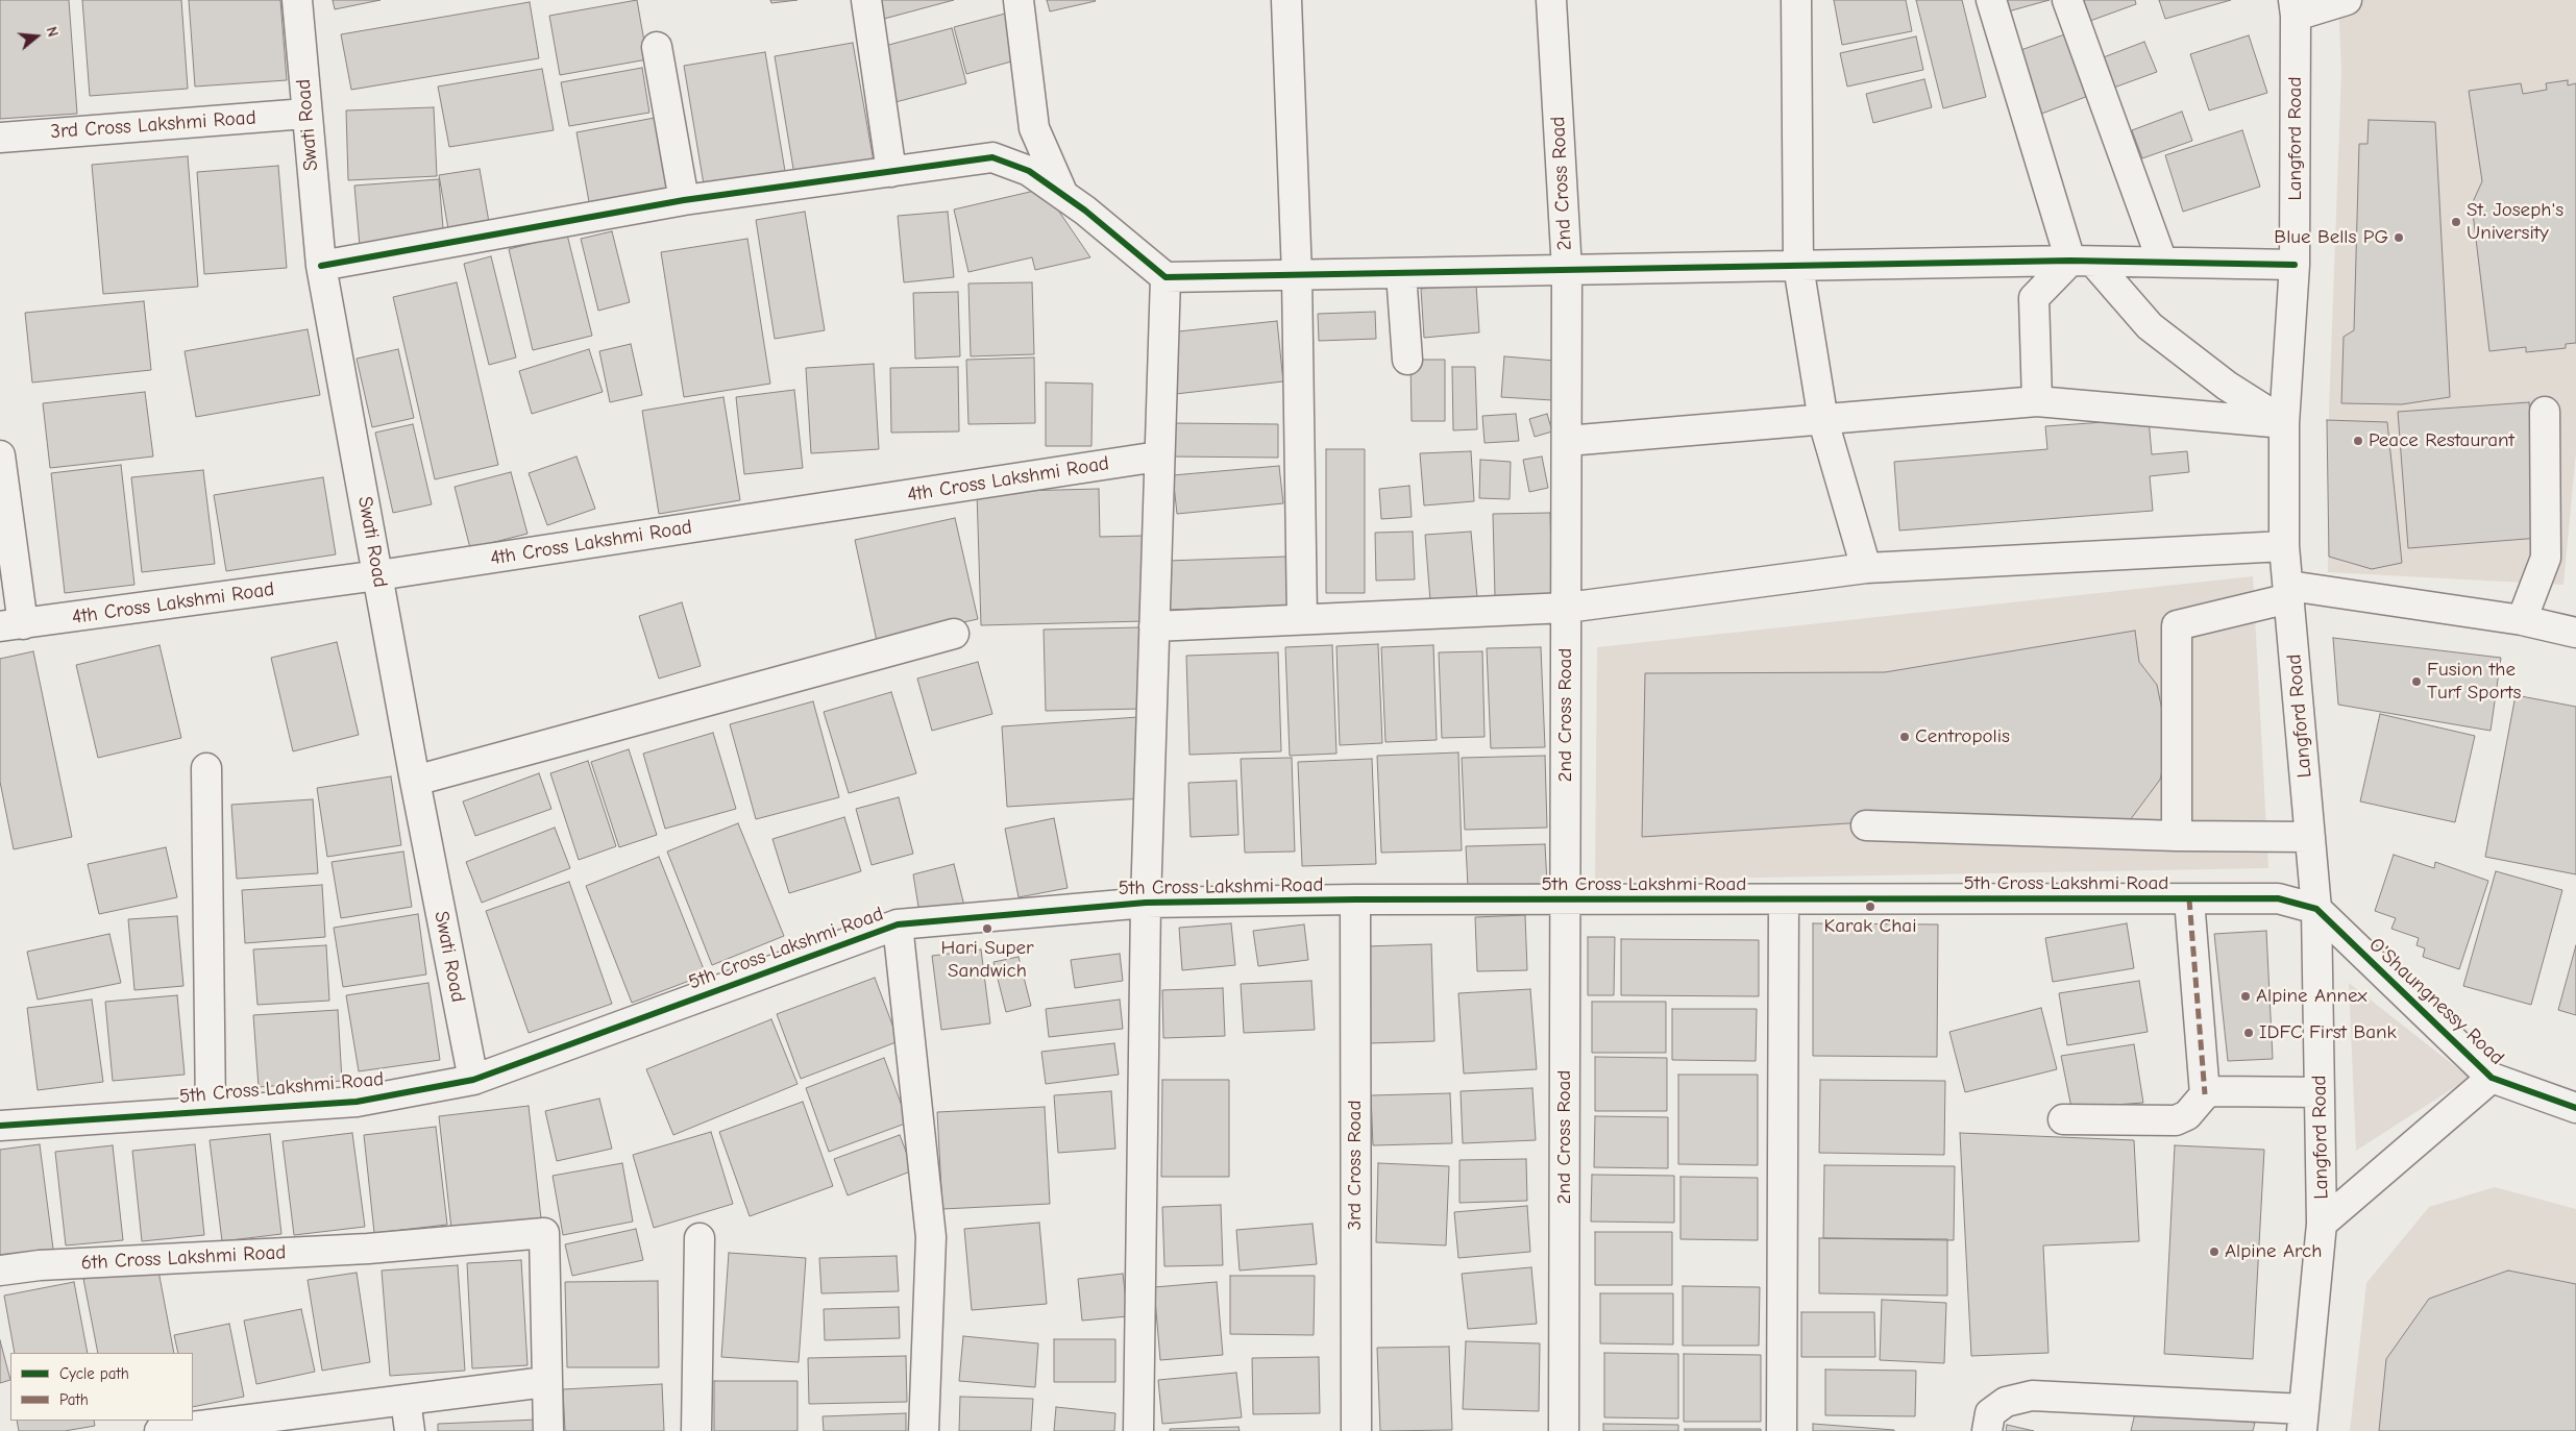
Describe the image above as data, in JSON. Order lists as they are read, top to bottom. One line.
{"streets":{"street":["3rd Cross Lakshmi Road","Swati Road","Langford Road","2nd Cross Road","4th Cross Lakshmi Road","5th Cross Lakshmi Road","O'Shaungnessy Road","3rd Cross Road","6th Cross Lakshmi Road"]},"crossings":[["3rd Cross Lakshmi Road","Swati Road"],["Swati Road","4th Cross Lakshmi Road"],["Swati Road","5th Cross Lakshmi Road"],["Langford Road","5th Cross Lakshmi Road"],["Langford Road","O'Shaungnessy Road"],["2nd Cross Road","5th Cross Lakshmi Road"],["5th Cross Lakshmi Road","O'Shaungnessy Road"],["5th Cross Lakshmi Road","3rd Cross Road"]],"places":["St. Joseph's University","Blue Bells PG","Peace Restaurant","Fusion the Turf Sports","Centropolis","Karak Chai","Hari Super Sandwich","Alpine Annex","IDFC First Bank","Alpine Arch"],"legend":["Cycle path","Path"],"north":"right"}
